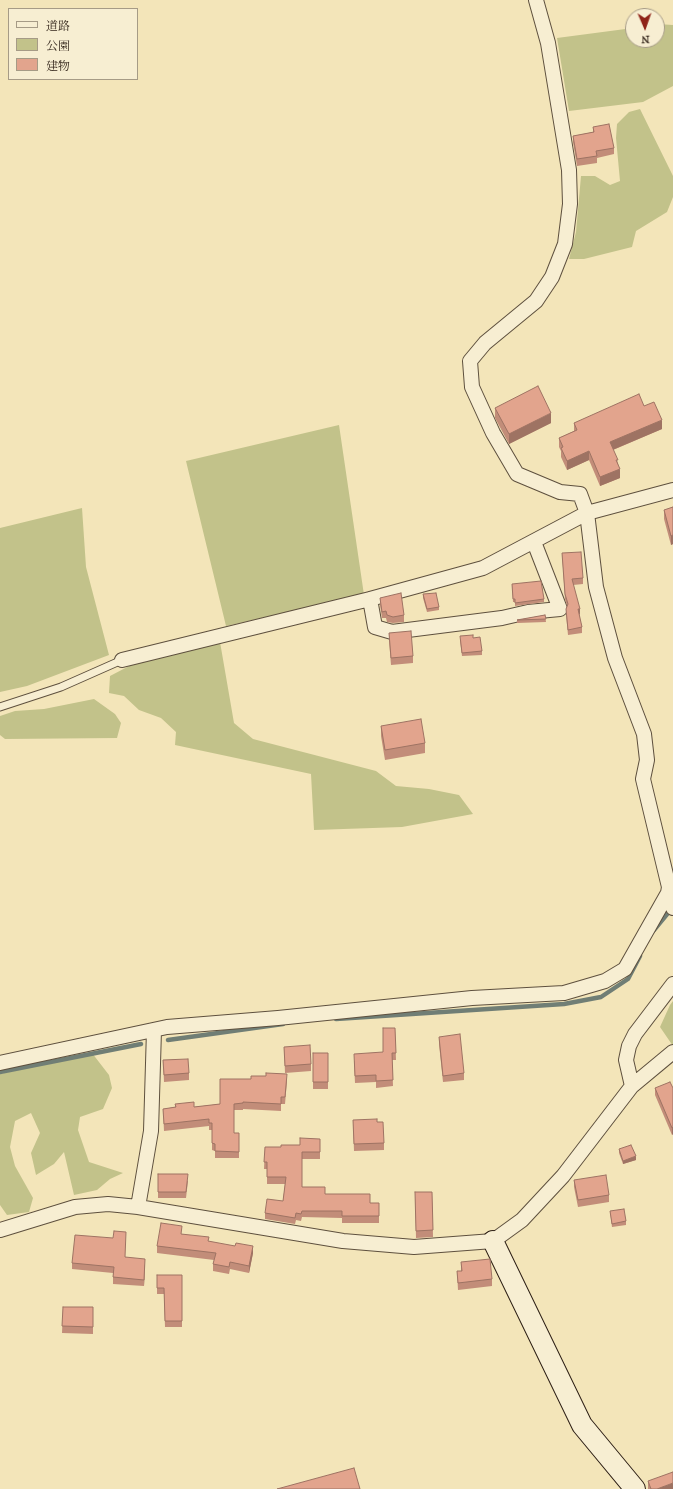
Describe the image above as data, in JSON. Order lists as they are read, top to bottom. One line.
{"legend":["道路","公園","建物"],"north":"bottom"}
